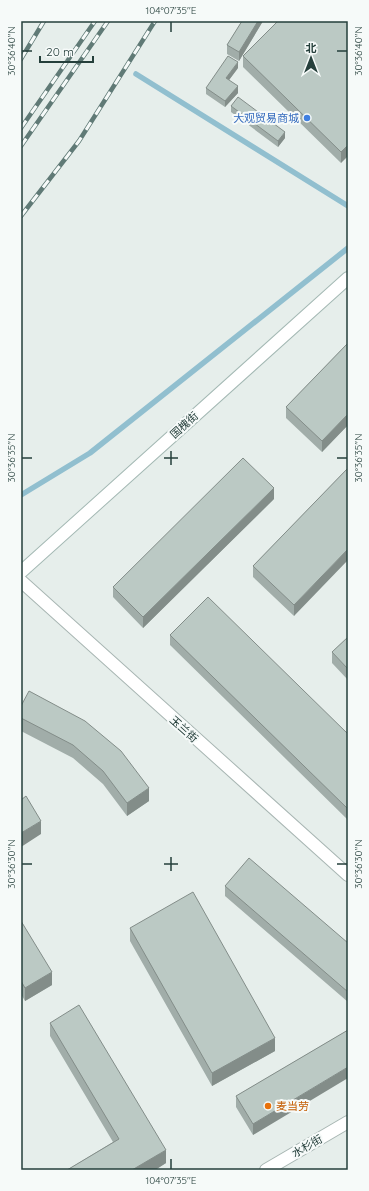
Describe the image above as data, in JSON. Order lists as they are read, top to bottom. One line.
{"streets":{"street":["国槐街","玉兰街","水杉街"]},"places":["大观贸易商城","麦当劳"],"scale_bar":"20 m","north":"top","coordinates":["104°07'35\"E","30°36'40\"N","30°36'35\"N","30°36'30\"N"]}
